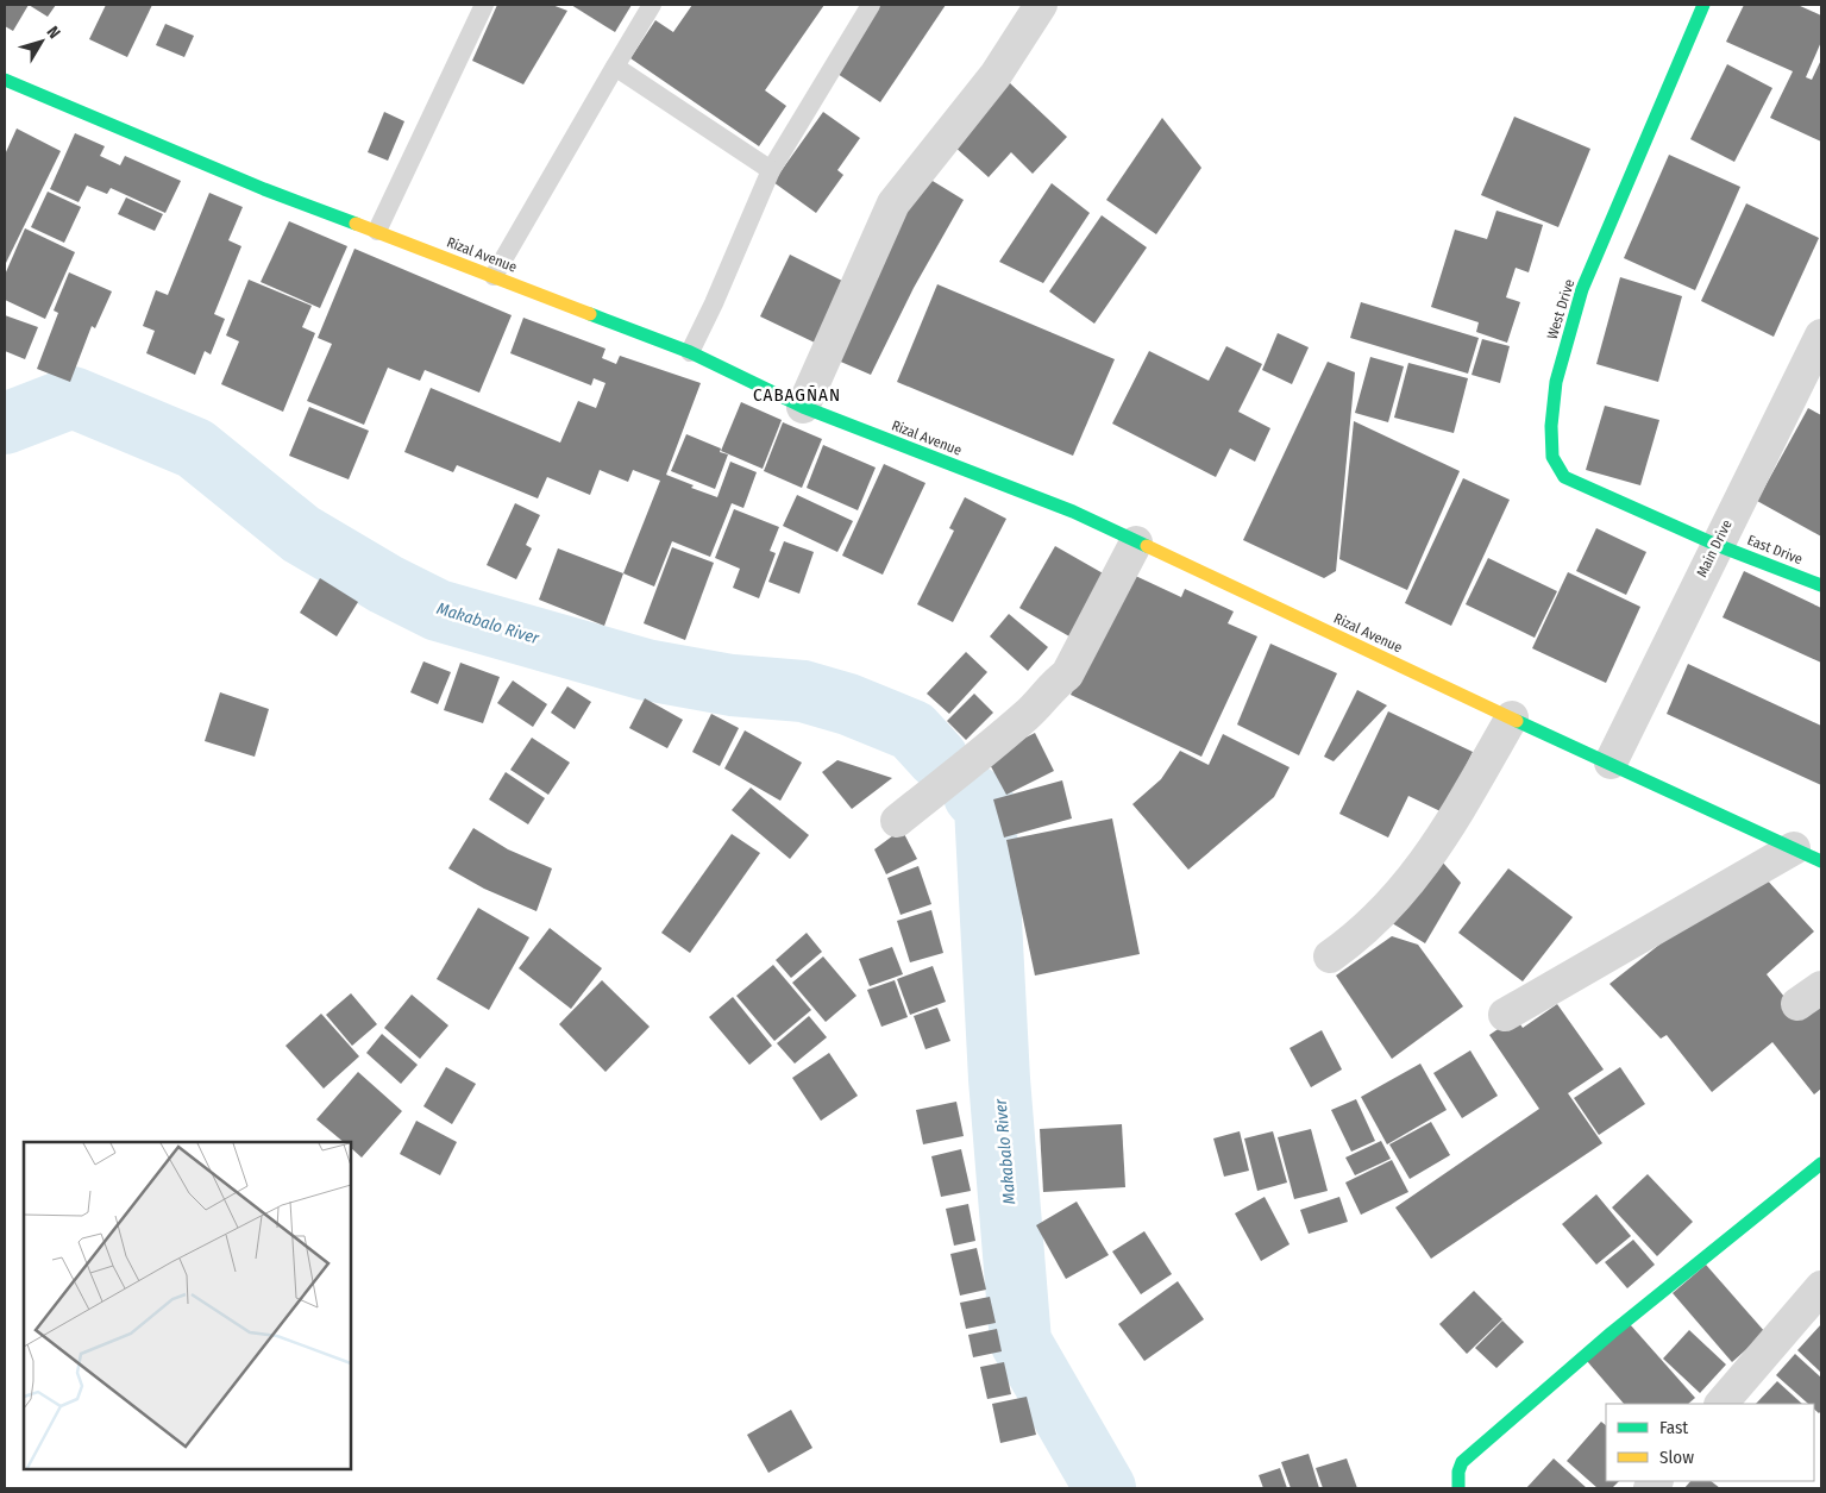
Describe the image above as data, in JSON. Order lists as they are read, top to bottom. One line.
{"streets":{"main road":["Rizal Avenue","West Drive","East Drive"],"street":["Main Drive"]},"crossings":[["Rizal Avenue","Main Drive"],["West Drive","Main Drive"],["West Drive","East Drive"],["Main Drive","East Drive"]],"districts":["CABAGÑAN"],"water":["Makabalo River"],"legend":["Fast","Slow"],"north":"top right"}
